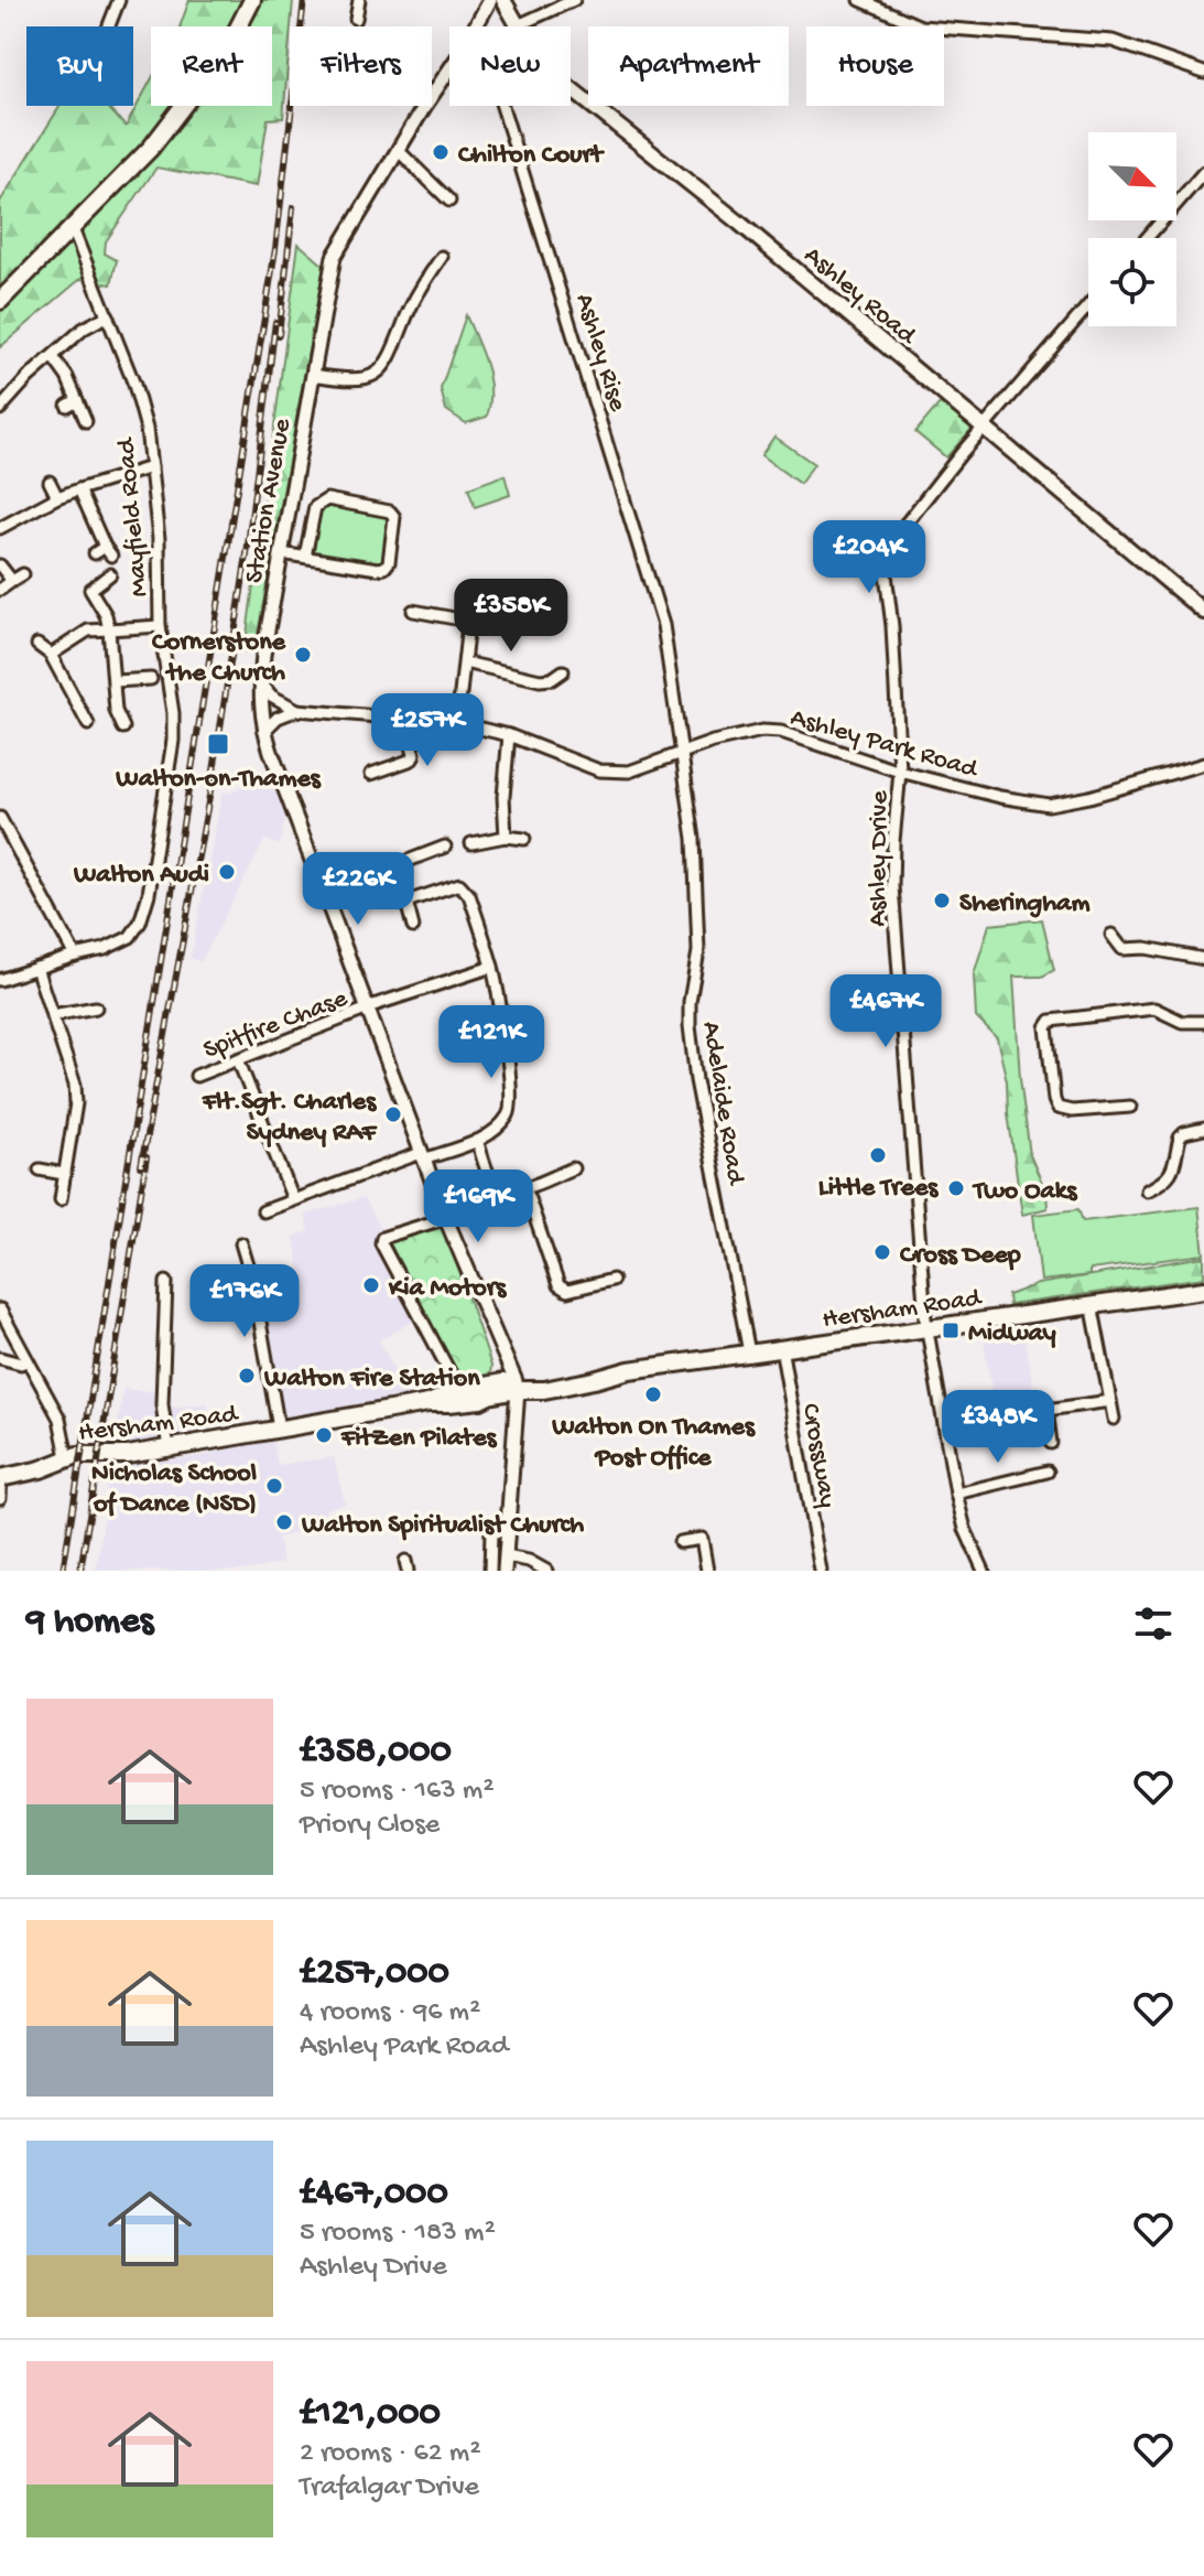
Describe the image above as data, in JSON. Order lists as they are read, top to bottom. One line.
{"streets":{"main road":["Ashley Road","Hersham Road"],"street":["Ashley Rise","Station Avenue","Mayfield Road","Ashley Park Road","Ashley Drive","Spitfire Chase","Adelaide Road","Crossway"]},"crossings":[["Ashley Road","Ashley Drive"],["Ashley Rise","Ashley Park Road"],["Ashley Rise","Adelaide Road"],["Station Avenue","Spitfire Chase"],["Station Avenue","Hersham Road"],["Ashley Park Road","Ashley Drive"],["Ashley Park Road","Adelaide Road"],["Ashley Drive","Hersham Road"],["Adelaide Road","Hersham Road"],["Hersham Road","Crossway"]],"places":{"other":["Chilton Court","Cornerstone the Church","Walton Audi","Sheringham","Flt.Sgt. Charles Sydney RAF","Little Trees","Two Oaks","Cross Deep","Kia Motors","Walton Fire Station","Walton On Thames Post Office","FitZen Pilates","Nicholas School of Dance (NSD)","Walton Spiritualist Church"],"transit":["Walton-on-Thames","Midway"]},"north":"bottom right","page":{"chip":["Buy","Rent","Filters","New","Apartment","House"],"price":["£204K","£358K","£257K","£226K","£467K","£121K","£169K","£176K","£348K"],"heading":"9 homes","list":[{"name":"£358,000","note":"5 rooms · 163 m² · Priory Close"},{"name":"£257,000","note":"4 rooms · 96 m² · Ashley Park Road"},{"name":"£467,000","note":"5 rooms · 183 m² · Ashley Drive"},{"name":"£121,000","note":"2 rooms · 62 m² · Trafalgar Drive"}]}}
